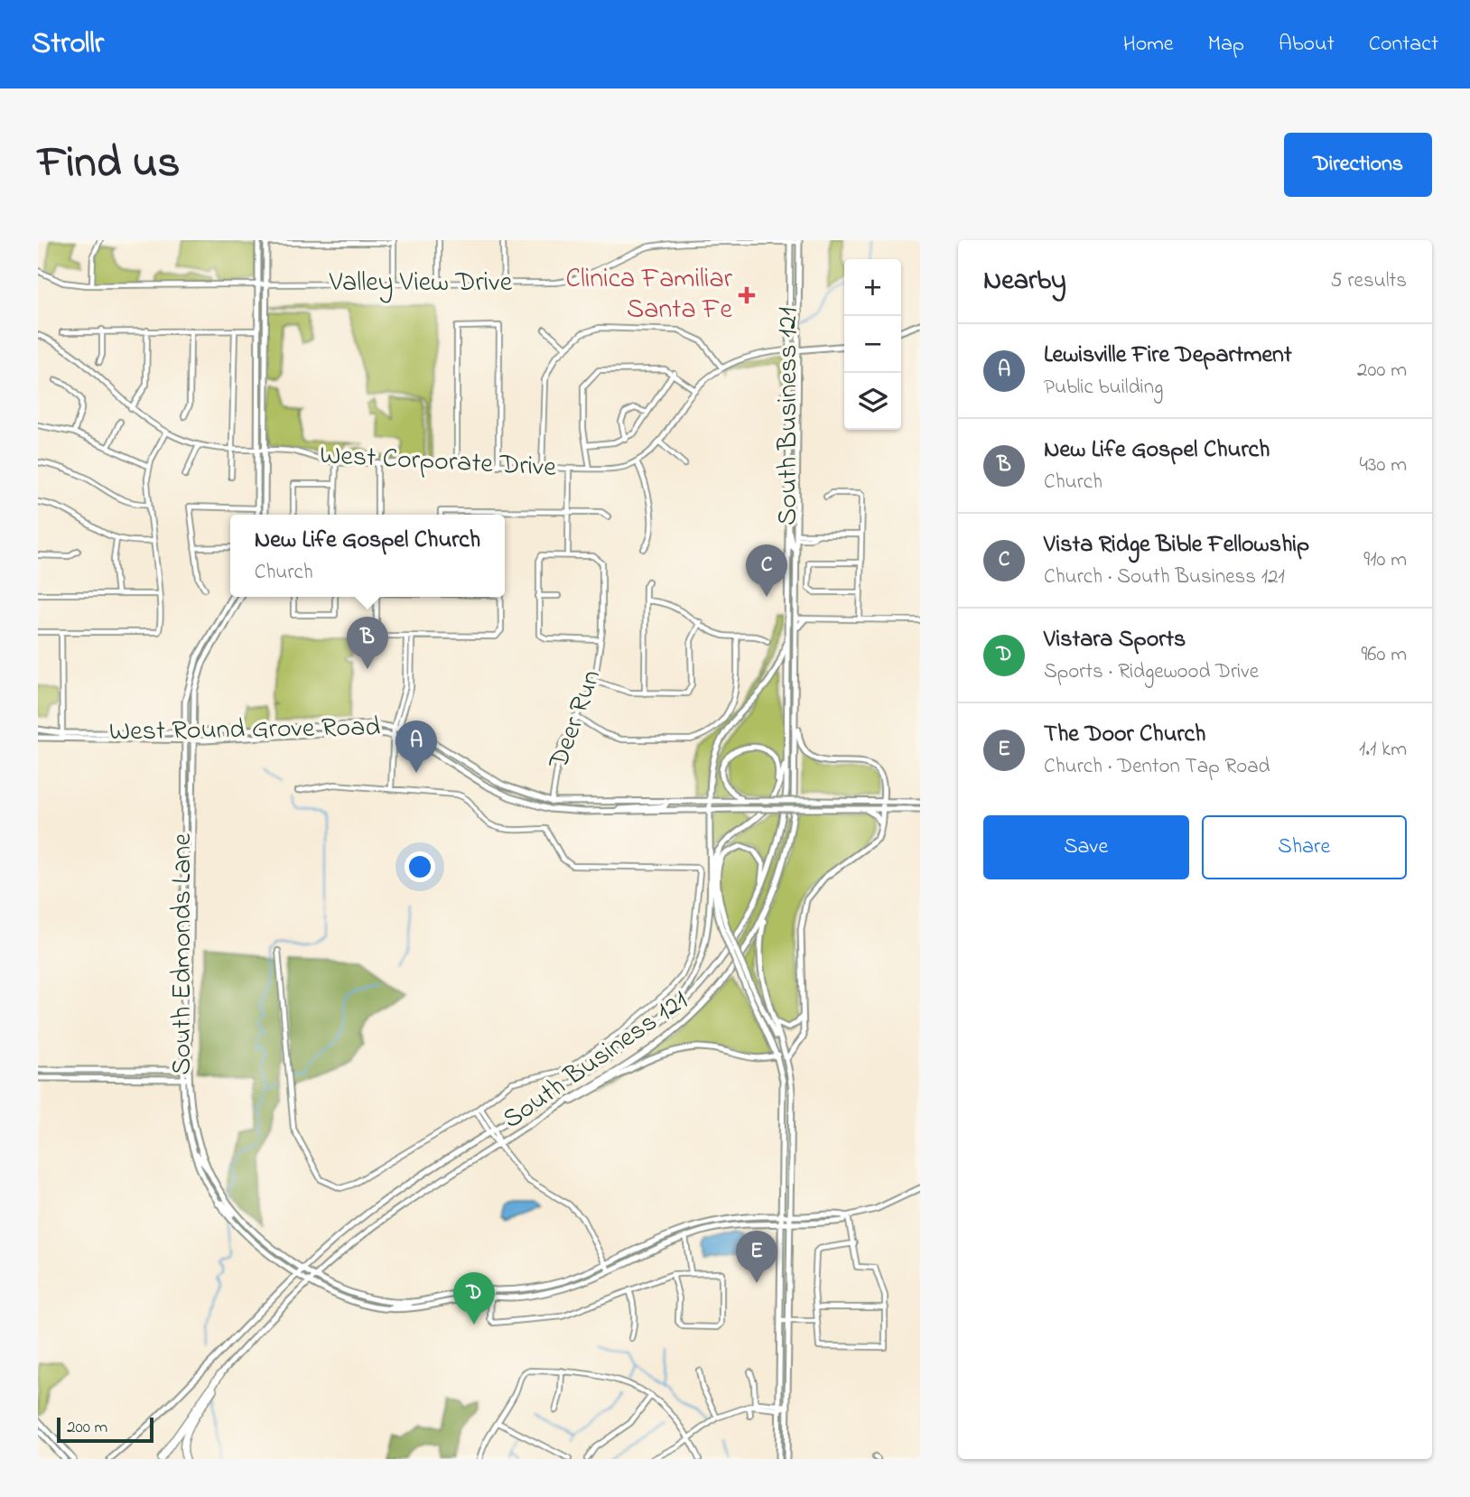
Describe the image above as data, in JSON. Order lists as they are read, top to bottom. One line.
{"streets":{"main road":["South Business 121","West Round Grove Road","South Edmonds Lane"],"street":["Valley View Drive","West Corporate Drive","Deer Run"]},"crossings":[["Valley View Drive","South Business 121"],["South Business 121","West Corporate Drive"],["South Business 121","South Edmonds Lane"],["Deer Run","West Round Grove Road"],["West Round Grove Road","South Edmonds Lane"]],"places":{"health":["Clinica Familiar Santa Fe"]},"scale_bar":"200 m","page":{"header":"Strollr","nav":["Home","Map","About","Contact"],"title":"Find us","buttons":["Directions",["Save","Share"]],"heading":["Nearby","5 results"],"map_buttons":["+","−"],"list":[{"mark":"A","name":"Lewisville Fire Department","note":"Public building","value":"200 m"},{"mark":"B","name":"New Life Gospel Church","note":"Church","value":"430 m"},{"mark":"C","name":"Vista Ridge Bible Fellowship","note":"Church · South Business 121","value":"910 m"},{"mark":"D","name":"Vistara Sports","note":"Sports · Ridgewood Drive","value":"960 m"},{"mark":"E","name":"The Door Church","note":"Church · Denton Tap Road","value":"1.1 km"}],"popup":["New Life Gospel Church","Church"],"pins":["C","B","A","E","D"],"scale":"200 m"}}
